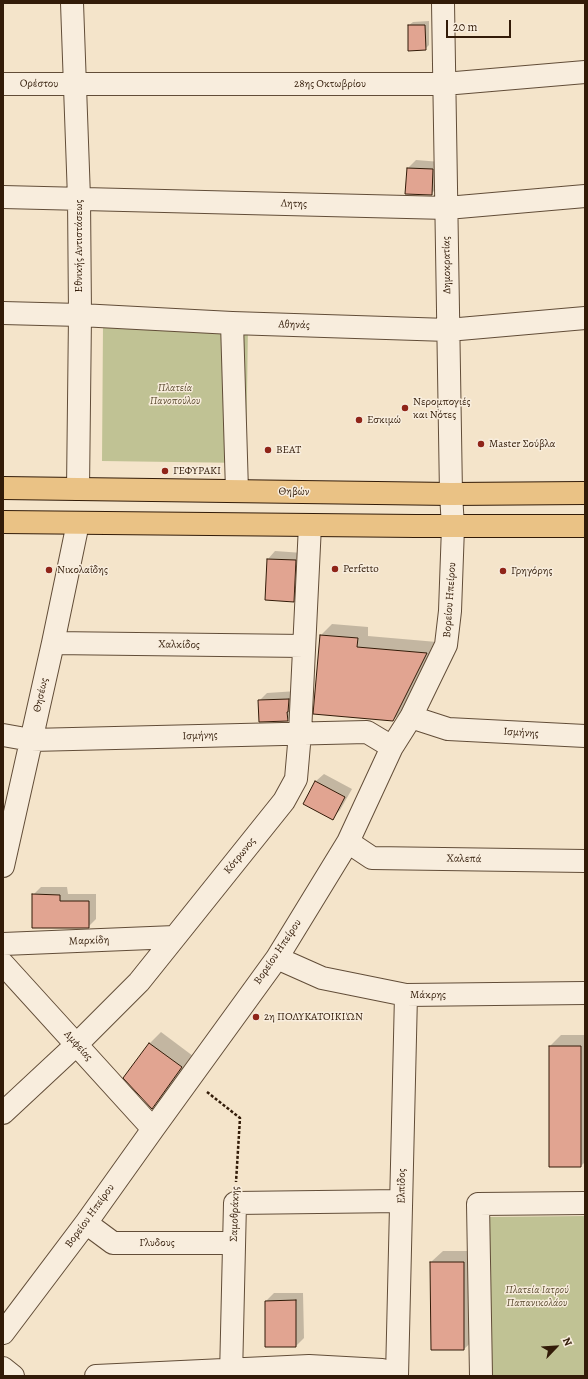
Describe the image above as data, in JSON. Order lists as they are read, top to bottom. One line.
{"streets":{"main road":["Θηβών"],"street":["Ορέστου","28ης Οκτωβρίου","Λητης","Εθνικής Αντιστάσεως","Δημοκρατίας","Αθηνάς","Βορείου Ηπείρου","Χαλκίδος","Θησέως","Ισμήνης","Κότρωνος","Χαλεπά","Μαρκίδη","Μάκρης","Αμφείας","Ελπίδος","Σαμοθράκης","Γλυδους"]},"crossings":[["Ορέστου","28ης Οκτωβρίου"],["Ορέστου","Εθνικής Αντιστάσεως"],["28ης Οκτωβρίου","Εθνικής Αντιστάσεως"],["28ης Οκτωβρίου","Δημοκρατίας"],["Λητης","Εθνικής Αντιστάσεως"],["Λητης","Δημοκρατίας"],["Εθνικής Αντιστάσεως","Αθηνάς"],["Εθνικής Αντιστάσεως","Θηβών"],["Δημοκρατίας","Αθηνάς"],["Δημοκρατίας","Θηβών"],["Δημοκρατίας","Βορείου Ηπείρου"],["Βορείου Ηπείρου","Ισμήνης"],["Βορείου Ηπείρου","Χαλεπά"],["Βορείου Ηπείρου","Μάκρης"],["Βορείου Ηπείρου","Αμφείας"],["Βορείου Ηπείρου","Σαμοθράκης"],["Βορείου Ηπείρου","Γλυδους"],["Χαλκίδος","Θησέως"],["Χαλκίδος","Κότρωνος"],["Θησέως","Ισμήνης"],["Ισμήνης","Κότρωνος"],["Κότρωνος","Μαρκίδη"],["Κότρωνος","Αμφείας"],["Μάκρης","Ελπίδος"],["Σαμοθράκης","Γλυδους"]],"parks":["Πλατεία Πανοπούλου","Πλατεία Ιατρού Παπανικολάου"],"places":["Νερομπογιές και Νότες","Εσκιμώ","Master Σούβλα","ΒΕΑΤ","ΓΕΦΥΡΑΚΙ","Perfetto","Νικολαΐδης","Γρηγόρης","2η ΠΟΛΥΚΑΤΟΙΚΙΏΝ"],"scale_bar":"20 m","north":"top right"}
